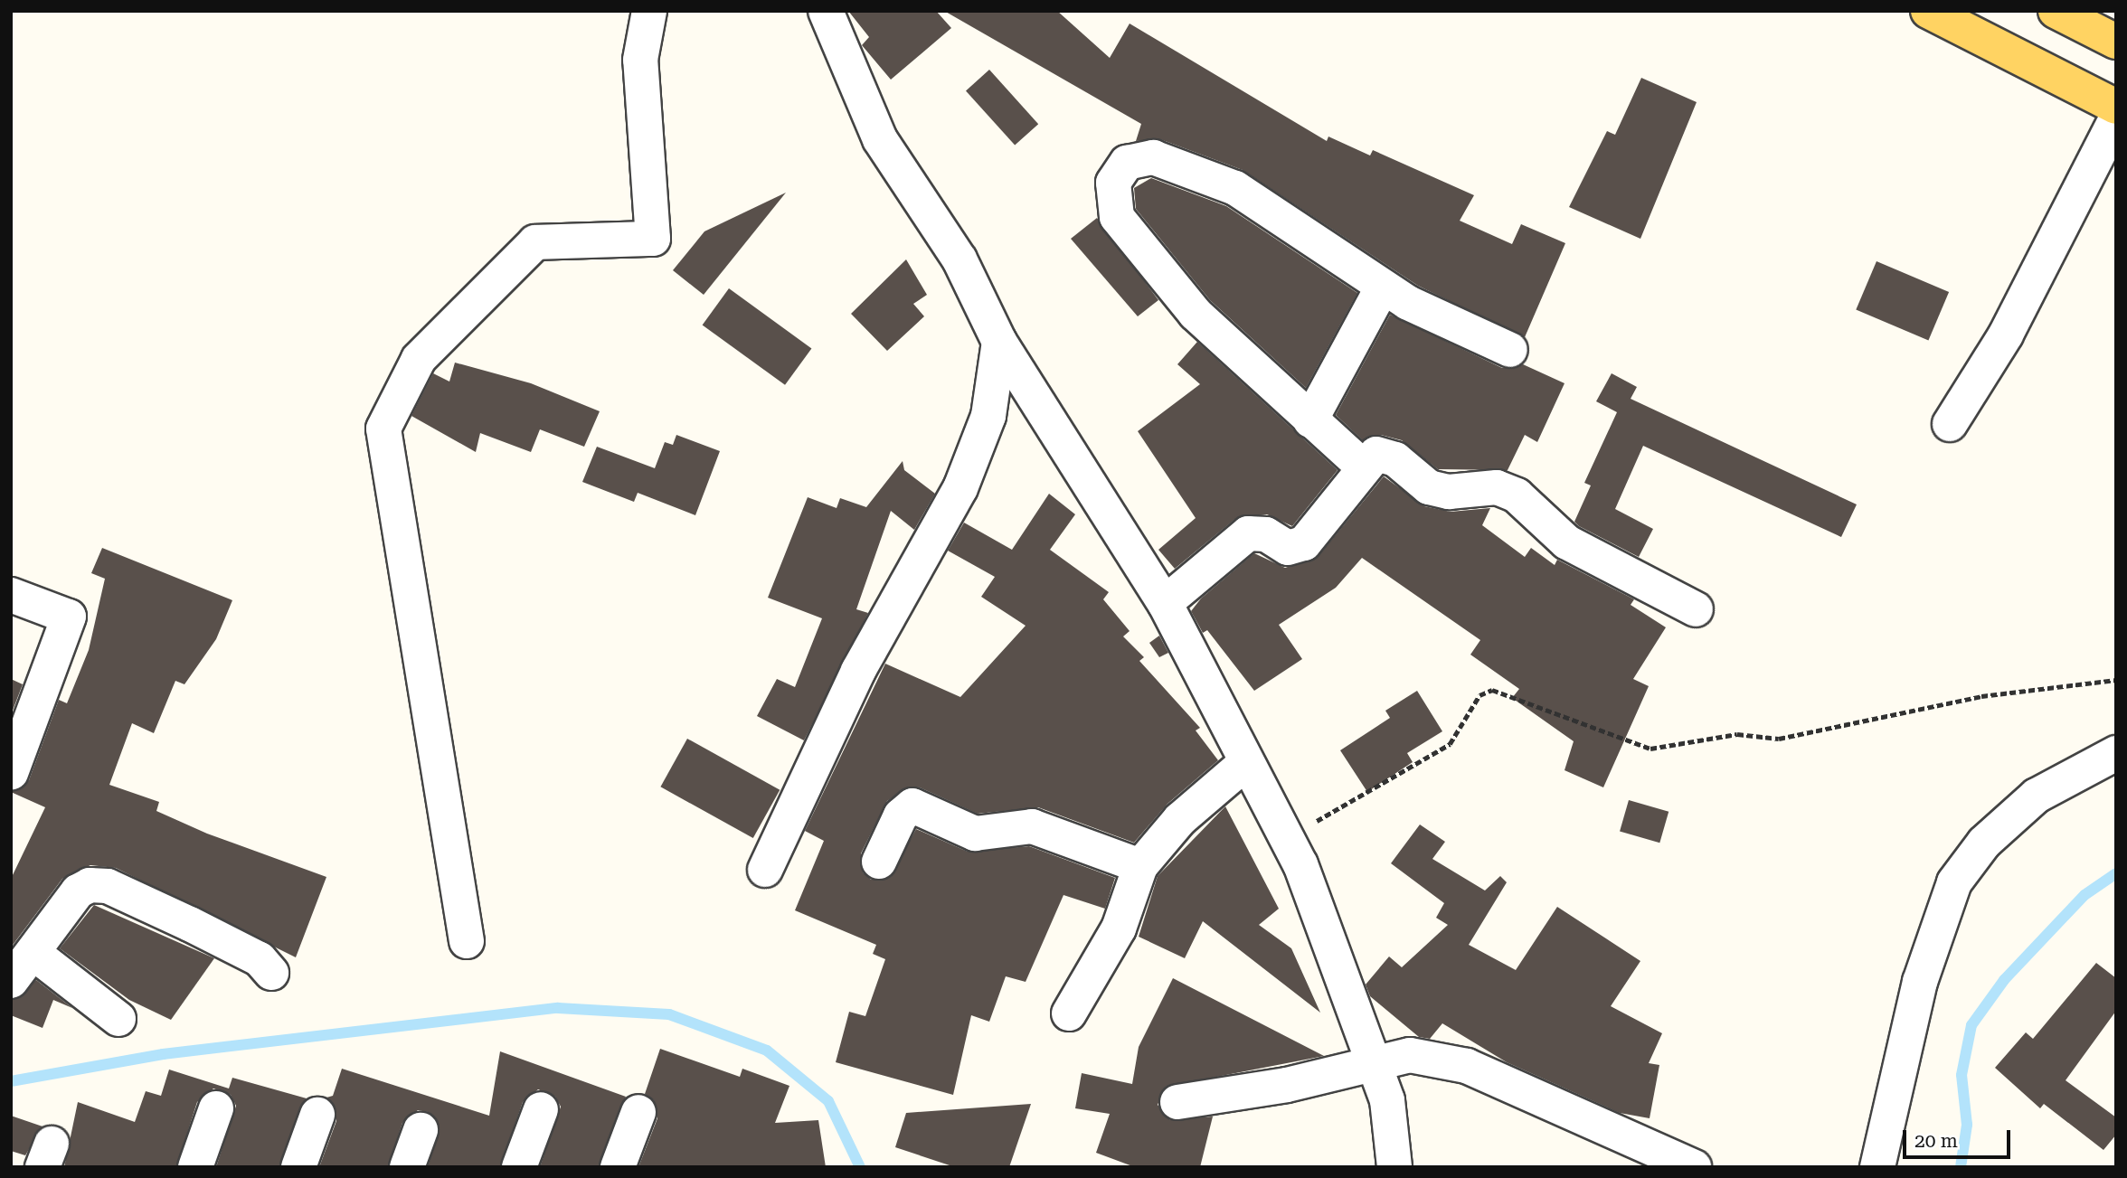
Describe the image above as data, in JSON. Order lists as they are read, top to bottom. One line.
{"scale_bar":"20 m"}
